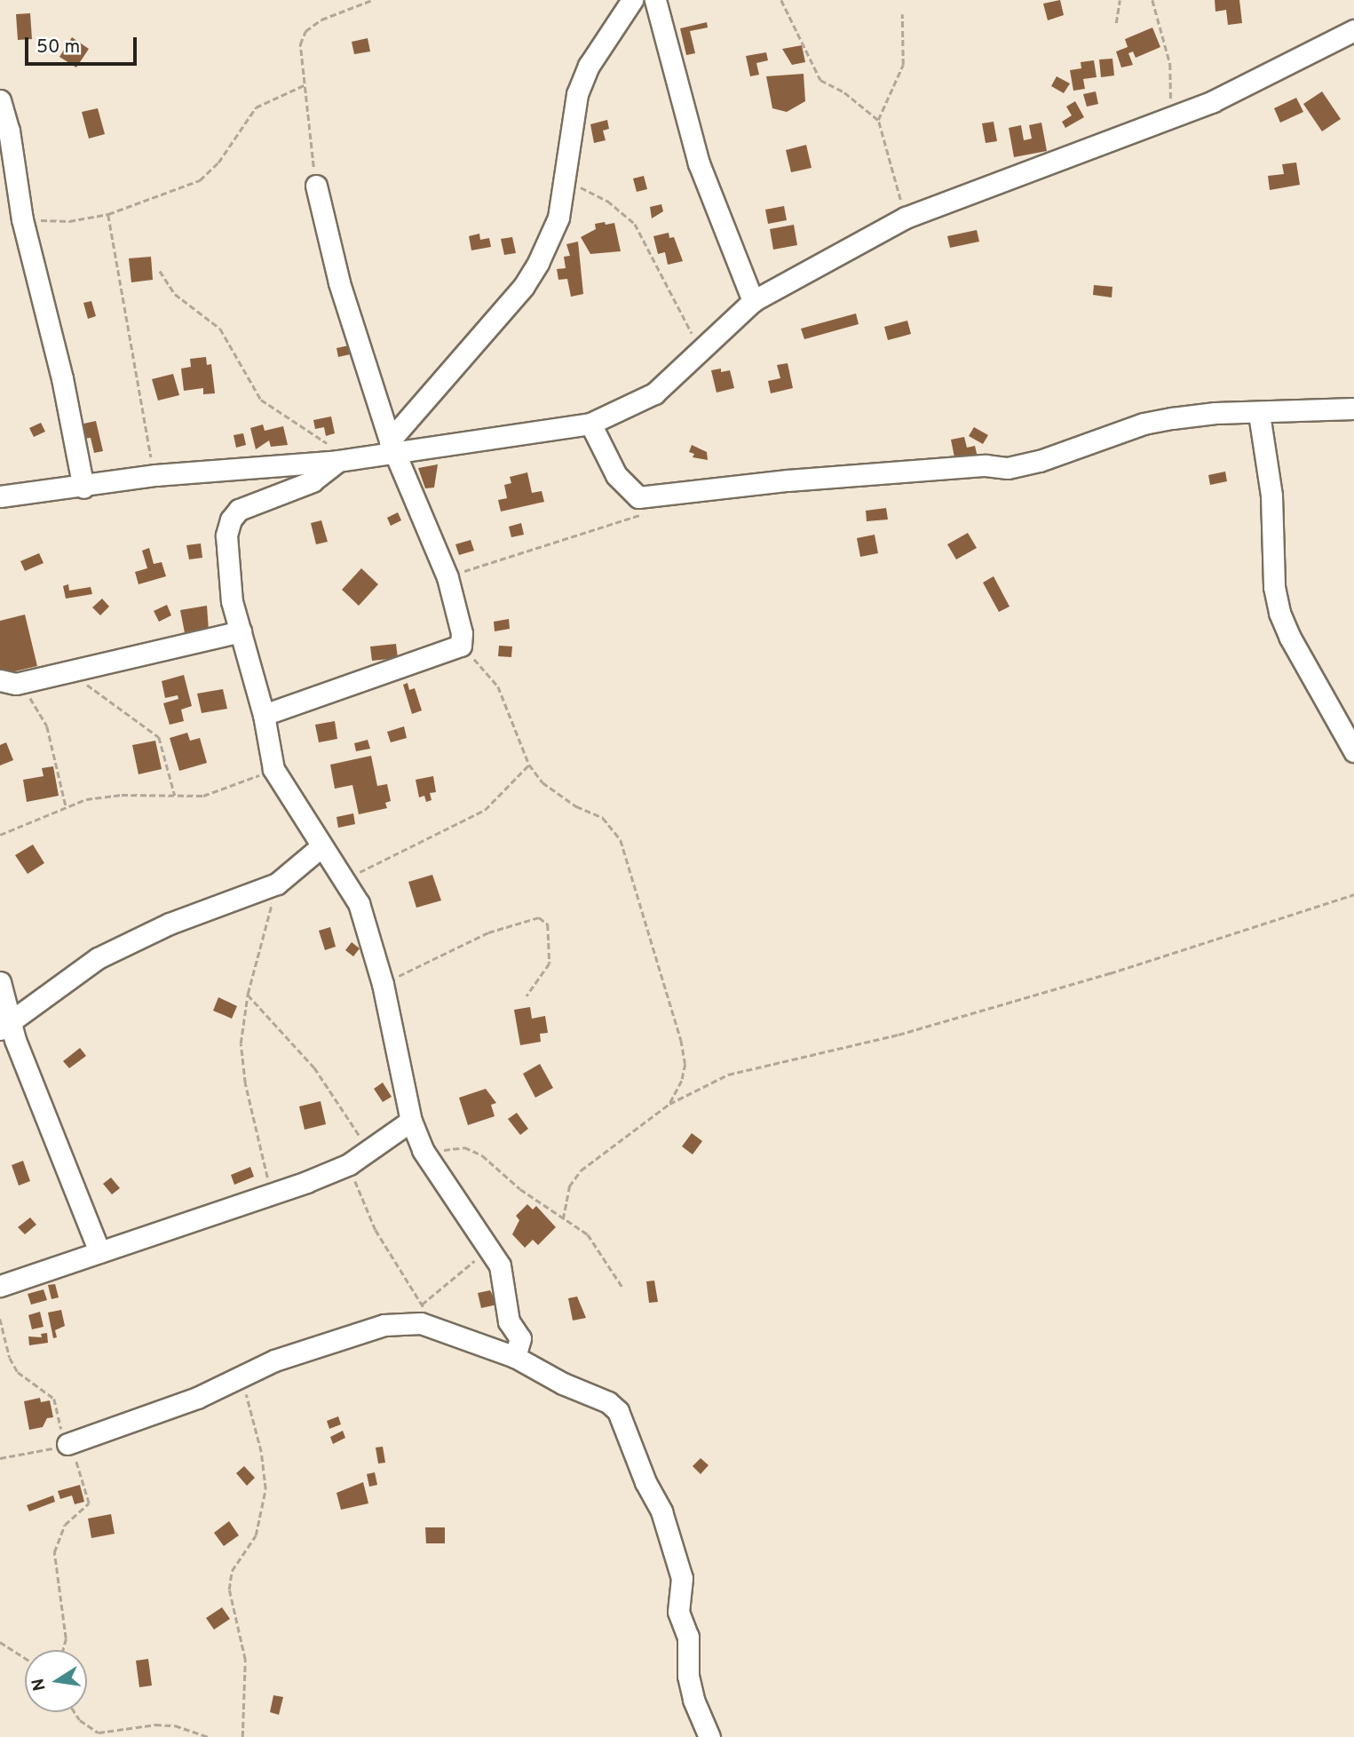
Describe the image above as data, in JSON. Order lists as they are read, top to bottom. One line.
{"scale_bar":"50 m","north":"left"}
